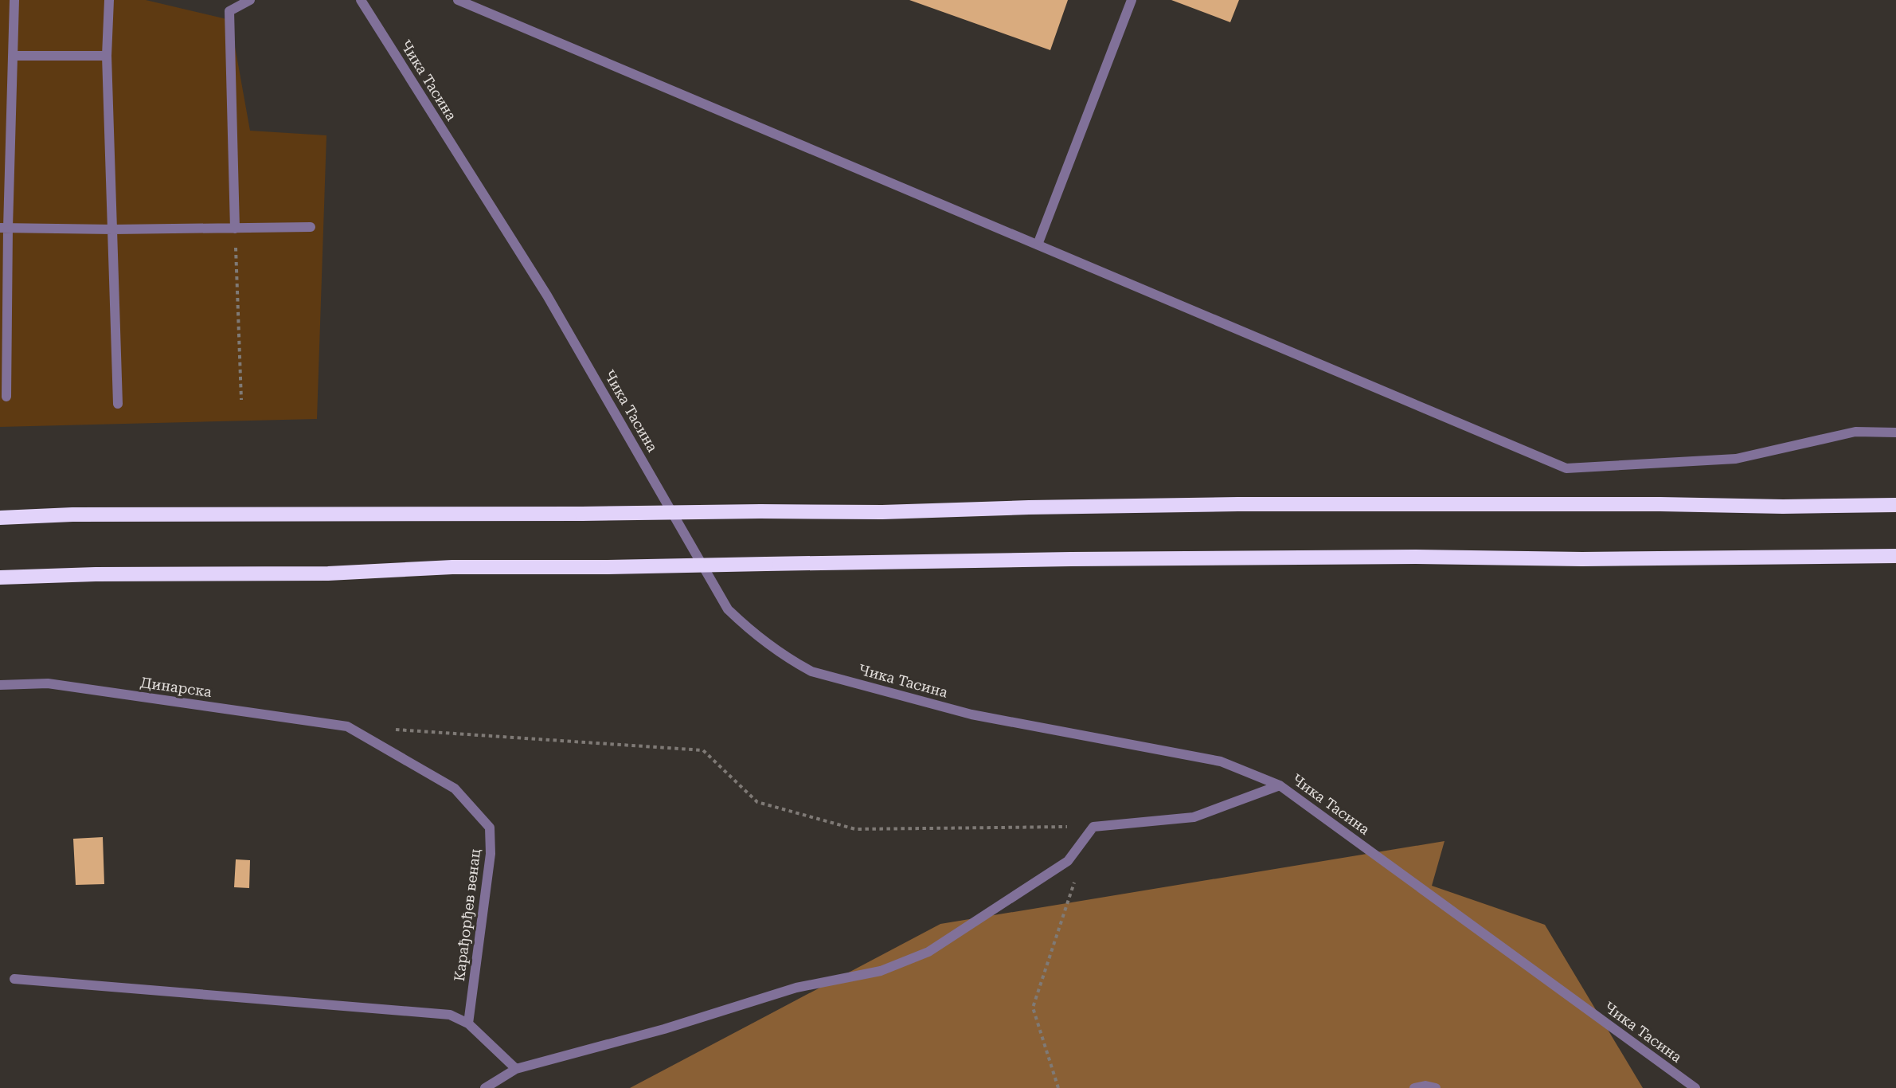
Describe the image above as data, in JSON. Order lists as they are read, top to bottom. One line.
{"streets":{"street":["Чика Тасина","Динарска","Карађорђев венац"]},"crossings":[["Динарска","Карађорђев венац"]]}
